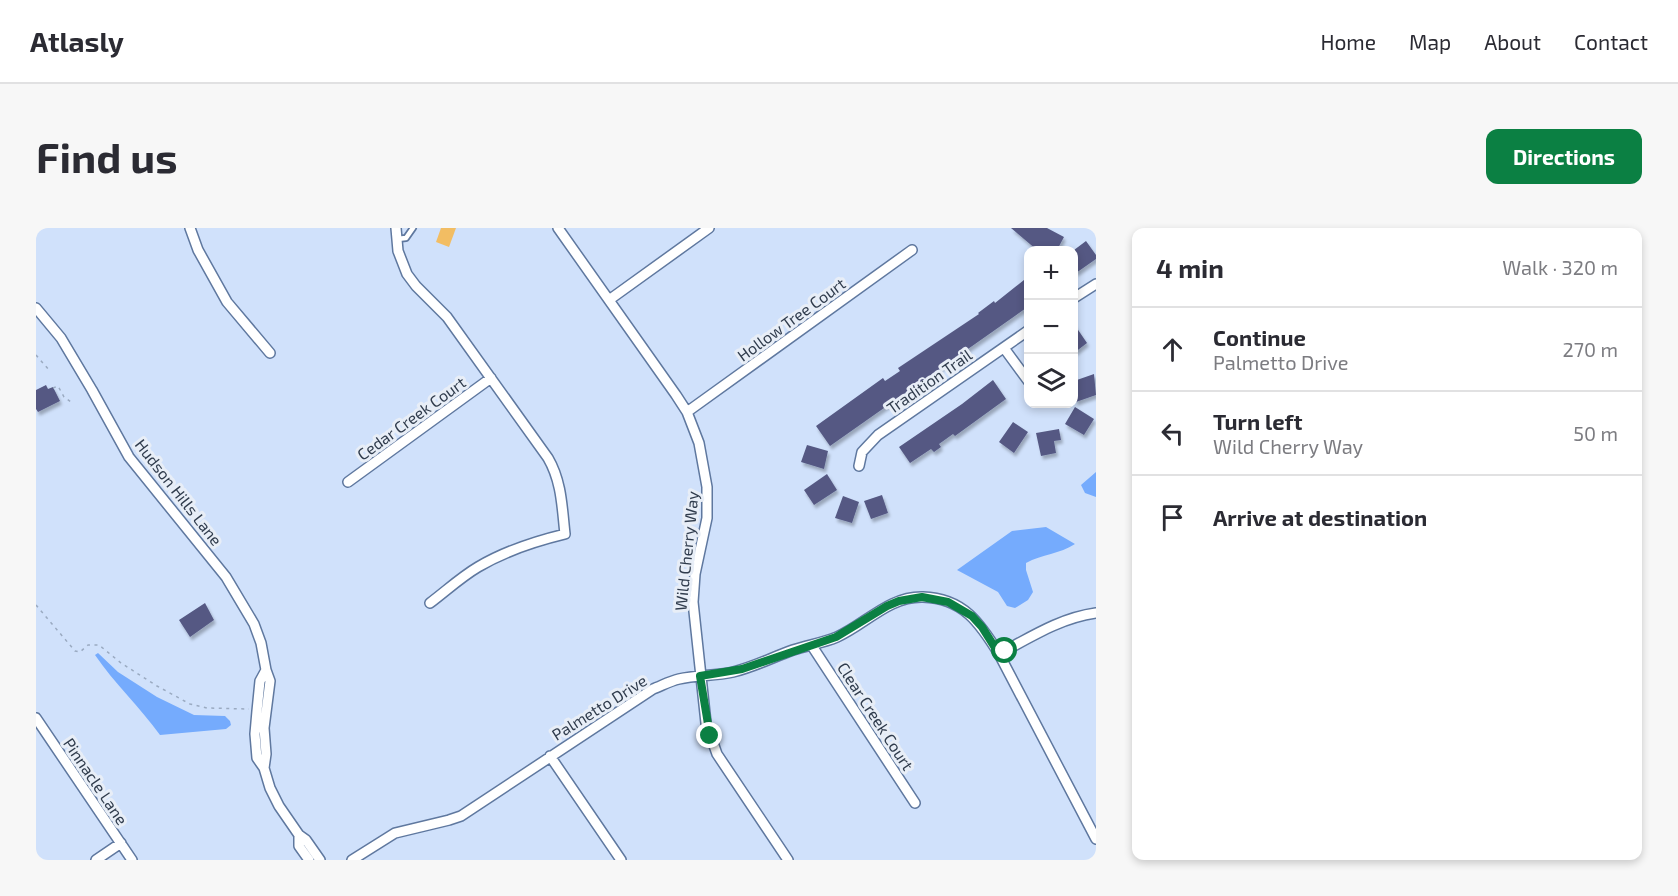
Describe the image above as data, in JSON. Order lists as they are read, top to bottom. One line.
{"streets":{"street":["Hollow Tree Court","Tradition Trail","Cedar Creek Court","Hudson Hills Lane","Wild Cherry Way","Palmetto Drive","Clear Creek Court","Pinnacle Lane"]},"crossings":[["Hollow Tree Court","Wild Cherry Way"],["Wild Cherry Way","Palmetto Drive"],["Palmetto Drive","Clear Creek Court"]],"page":{"header":"Atlasly","nav":["Home","Map","About","Contact"],"buttons":"Directions","title":"Find us","heading":["4 min","Walk · 320 m"],"map_buttons":["+","−"],"list":[["Continue","Palmetto Drive","270 m"],["Turn left","Wild Cherry Way","50 m"],"Arrive at destination"]}}
